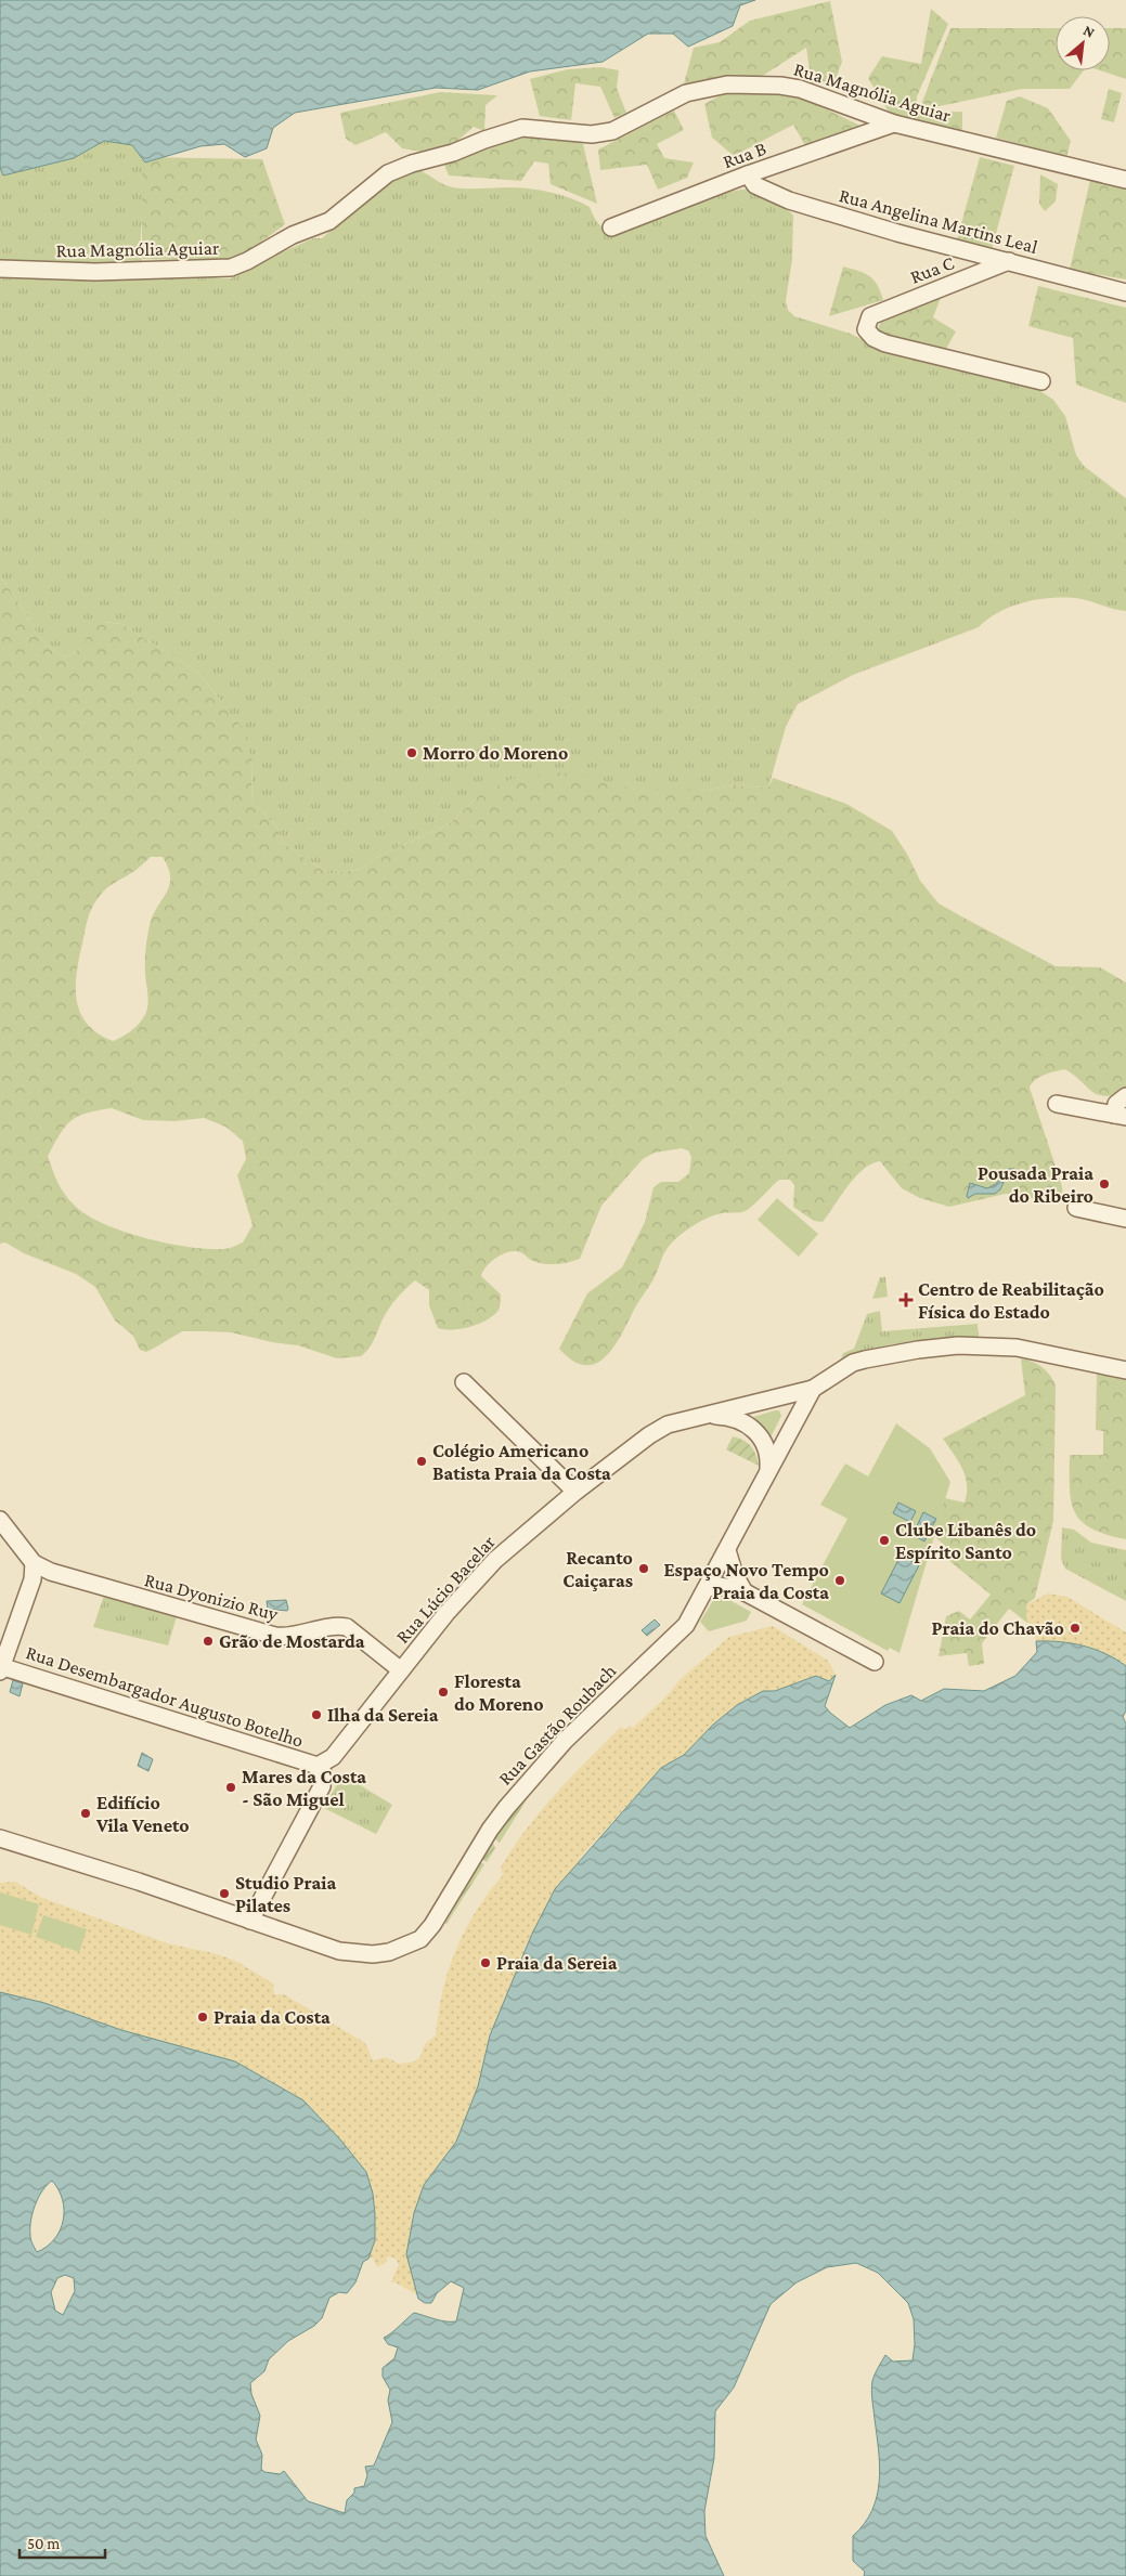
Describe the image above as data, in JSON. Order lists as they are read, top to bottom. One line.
{"streets":{"street":["Rua Magnólia Aguiar","Rua B","Rua Angelina Martins Leal","Rua C","Rua Lúcio Bacelar","Rua Dyonizio Ruy","Rua Desembargador Augusto Botelho","Rua Gastão Roubach"]},"crossings":[["Rua Magnólia Aguiar","Rua B"],["Rua B","Rua Angelina Martins Leal"],["Rua Angelina Martins Leal","Rua C"],["Rua Lúcio Bacelar","Rua Dyonizio Ruy"],["Rua Lúcio Bacelar","Rua Desembargador Augusto Botelho"],["Rua Lúcio Bacelar","Rua Gastão Roubach"]],"places":{"other":["Morro do Moreno","Pousada Praia do Ribeiro","Colégio Americano Batista Praia da Costa","Clube Libanês do Espírito Santo","Recanto Caiçaras","Espaço Novo Tempo Praia da Costa","Praia do Chavão","Grão de Mostarda","Floresta do Moreno","Ilha da Sereia","Mares da Costa - São Miguel","Edifício Vila Veneto","Studio Praia Pilates","Praia da Sereia","Praia da Costa"],"health":["Centro de Reabilitação Física do Estado"]},"scale_bar":"50 m","north":"top right"}
